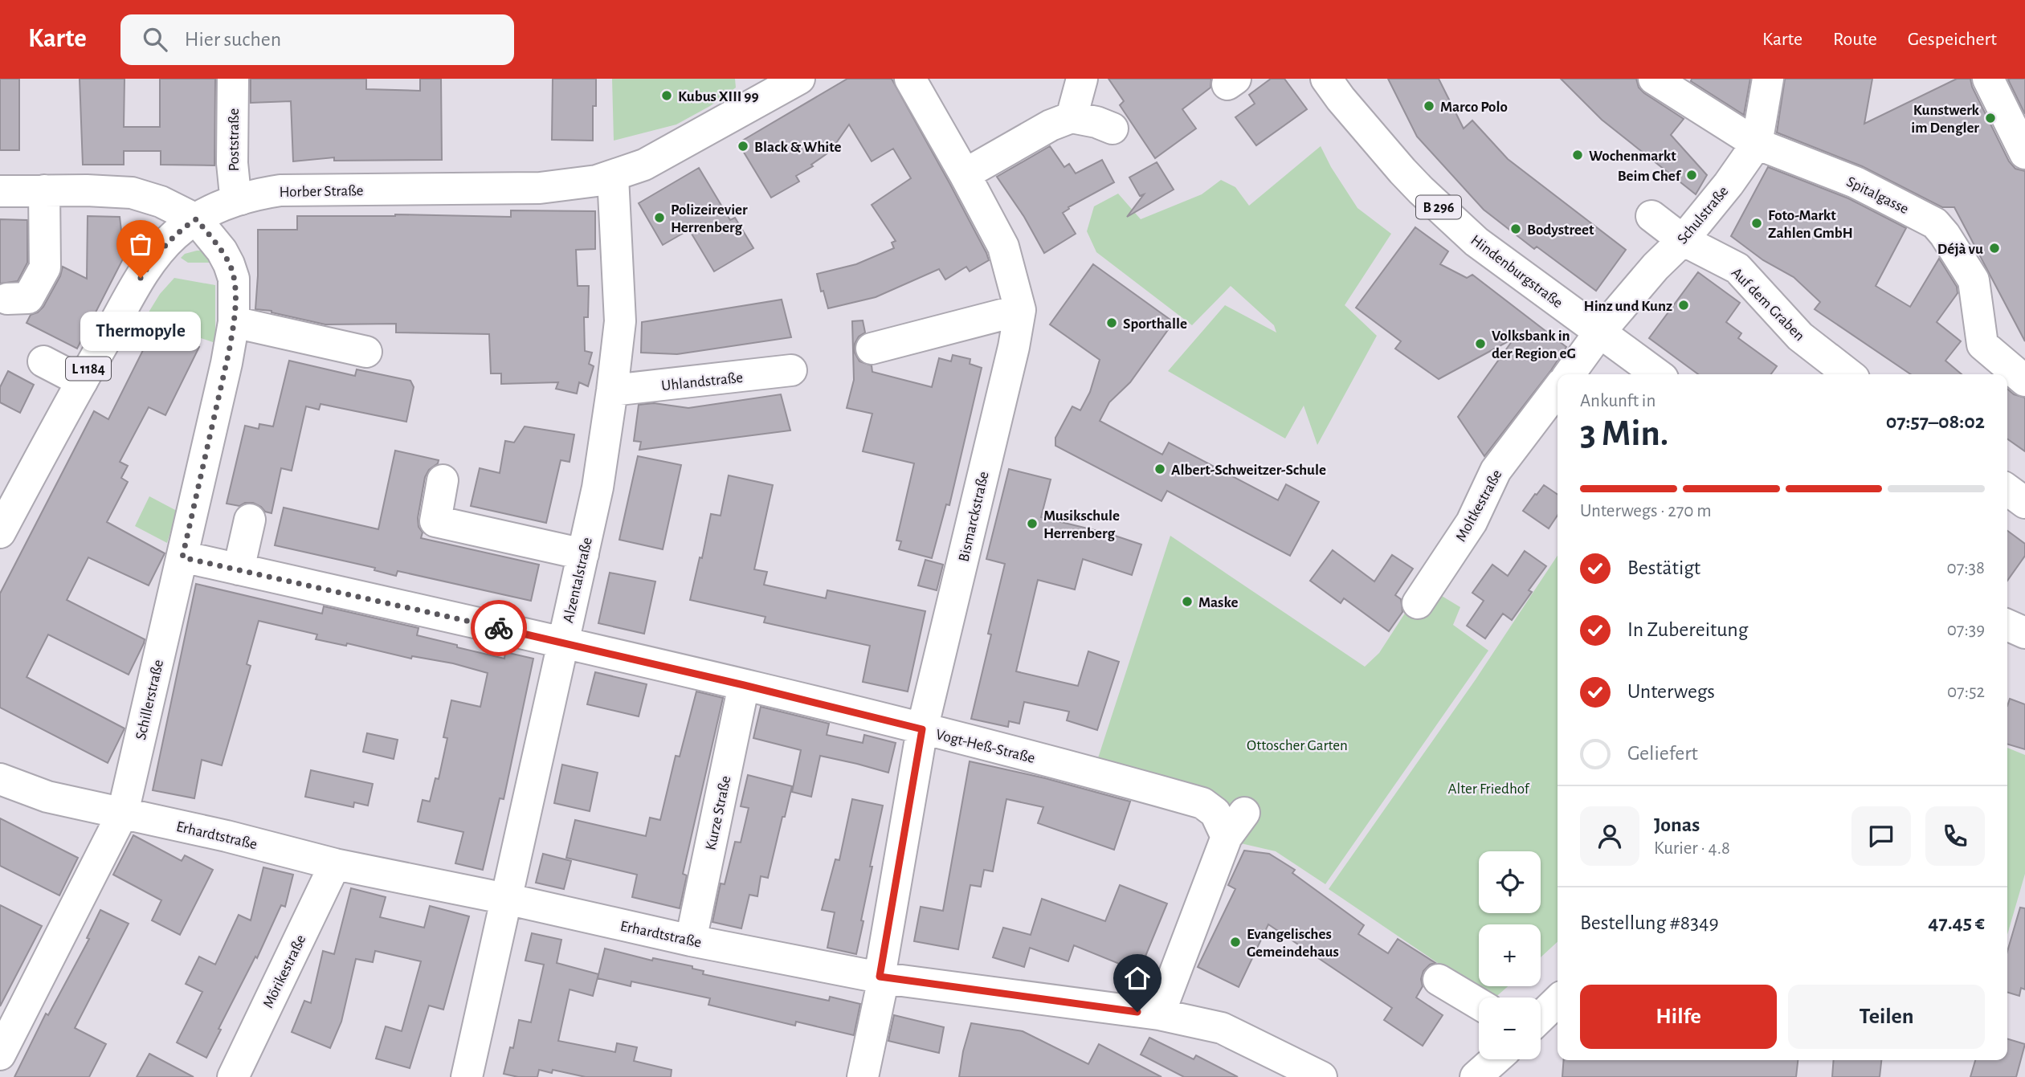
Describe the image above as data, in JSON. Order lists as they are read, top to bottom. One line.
{"streets":{"street":["Poststraße","Horber Straße","Spitalgasse","B 296","Schulstraße","Hindenburgstraße","Auf dem Graben","L 1184","Uhlandstraße","Moltkestraße","Bismarckstraße","Alzentalstraße","Schillerstraße","Vogt-Heß-Straße","Kurze Straße","Erhardtstraße","Mörikestraße"]},"crossings":[["Poststraße","Horber Straße"],["Horber Straße","Alzentalstraße"],["Horber Straße","Schillerstraße"],["Spitalgasse","Schulstraße"],["Schulstraße","Hindenburgstraße"],["Schulstraße","Auf dem Graben"],["Uhlandstraße","Alzentalstraße"],["Bismarckstraße","Vogt-Heß-Straße"],["Bismarckstraße","Erhardtstraße"],["Alzentalstraße","Vogt-Heß-Straße"],["Alzentalstraße","Erhardtstraße"],["Schillerstraße","Vogt-Heß-Straße"],["Schillerstraße","Erhardtstraße"],["Vogt-Heß-Straße","Kurze Straße"],["Kurze Straße","Erhardtstraße"],["Erhardtstraße","Mörikestraße"]],"parks":["Ottoscher Garten","Alter Friedhof"],"places":["Kubus XIII 99","Marco Polo","Kunstwerk im Dengler","Black & White","Wochenmarkt","Beim Chef","Polizeirevier Herrenberg","Foto-Markt Zahlen GmbH","Bodystreet","Déjà vu","Thermopyle","Hinz und Kunz","Sporthalle","Volksbank in der Region eG","Albert-Schweitzer-Schule","Musikschule Herrenberg","Maske","Evangelisches Gemeindehaus"],"page":{"header":"Karte","search":"Hier suchen","nav":["Karte","Route","Gespeichert"],"bubble":"Thermopyle","heading":["3 Min.","Ankunft in","07:57–08:02"],"panel":["Jonas","Kurier · 4.8","Bestellung #8349","47.45 €"],"bar":"Unterwegs · 270 m","list":[["Bestätigt","07:38"],["In Zubereitung","07:39"],["Unterwegs","07:52"],"Geliefert"],"map_buttons":["+","−"],"buttons":["Hilfe","Teilen"]}}
